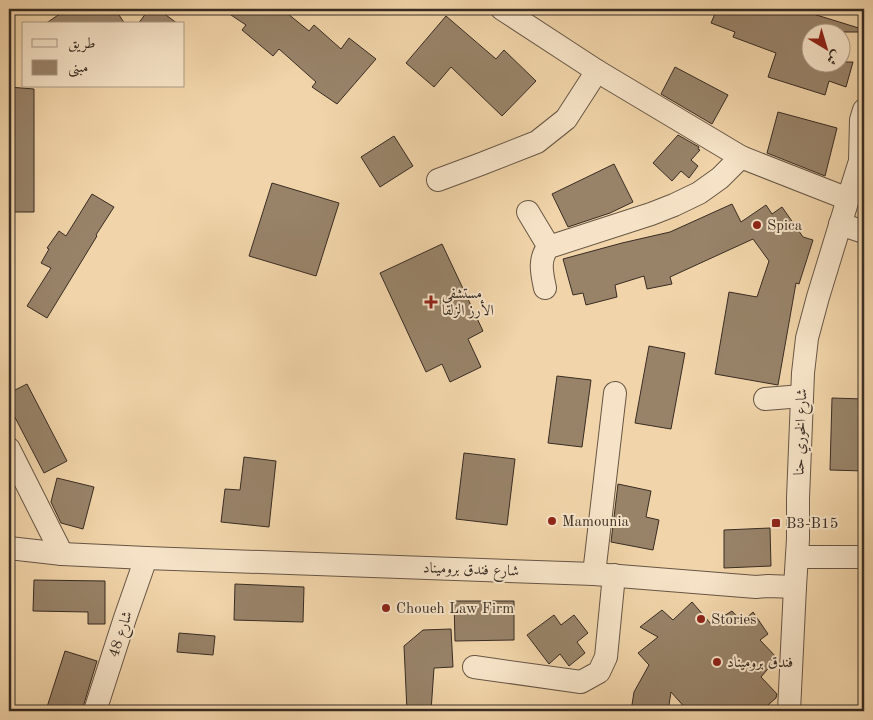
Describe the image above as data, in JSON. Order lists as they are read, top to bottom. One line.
{"streets":{"street":["شارع الخوري حنا","شارع فندق بروميناد","شارع 48"]},"crossings":[["شارع الخوري حنا","شارع فندق بروميناد"],["شارع فندق بروميناد","شارع 48"]],"places":{"other":["Spica","Mamounia","Choueh Law Firm","Stories","فندق بروميناد"],"health":["مستشفى الأرز الزلقا"],"transit":["B3-B15"]},"legend":["طريق","مبنى"],"north":"bottom right"}
